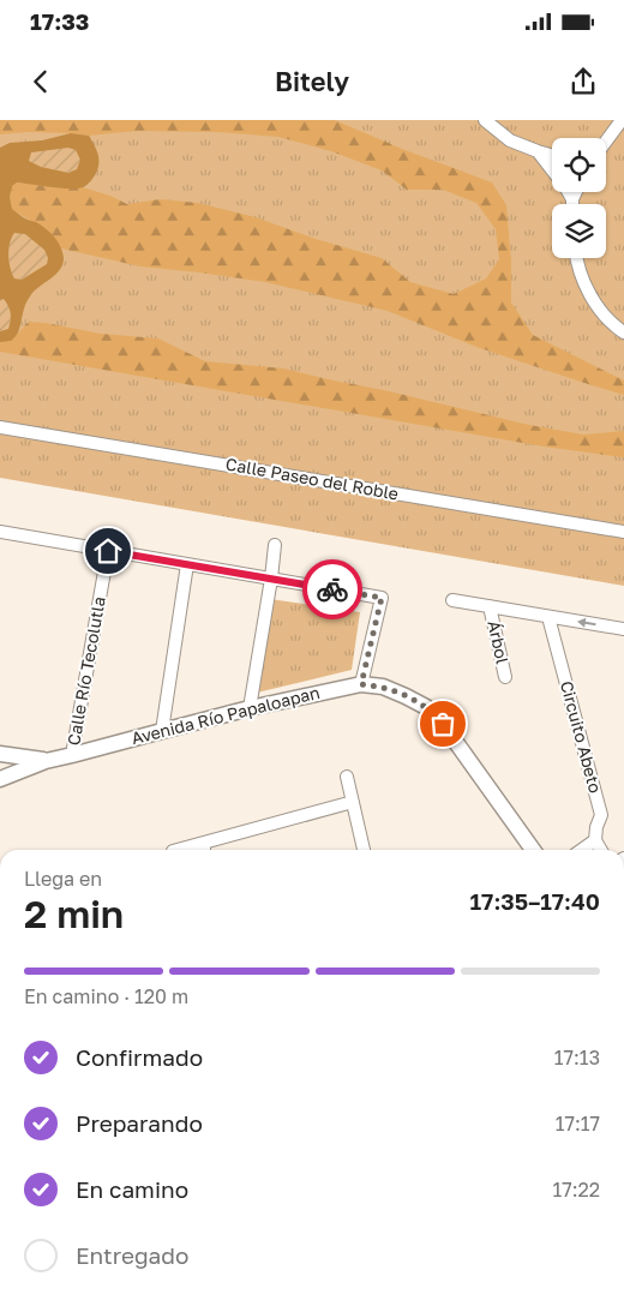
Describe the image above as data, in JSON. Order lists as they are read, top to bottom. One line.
{"streets":{"street":["Calle Paseo del Roble","Árbol","Calle Río Tecolutla","Avenida Río Papaloapan","Circuito Abeto"]},"crossings":[["Calle Río Tecolutla","Avenida Río Papaloapan"]],"page":{"status":"17:33","header":"Bitely","heading":["2 min","Llega en","17:35–17:40"],"bar":"En camino · 120 m","list":[["Confirmado","17:13"],["Preparando","17:17"],["En camino","17:22"],"Entregado"]}}
